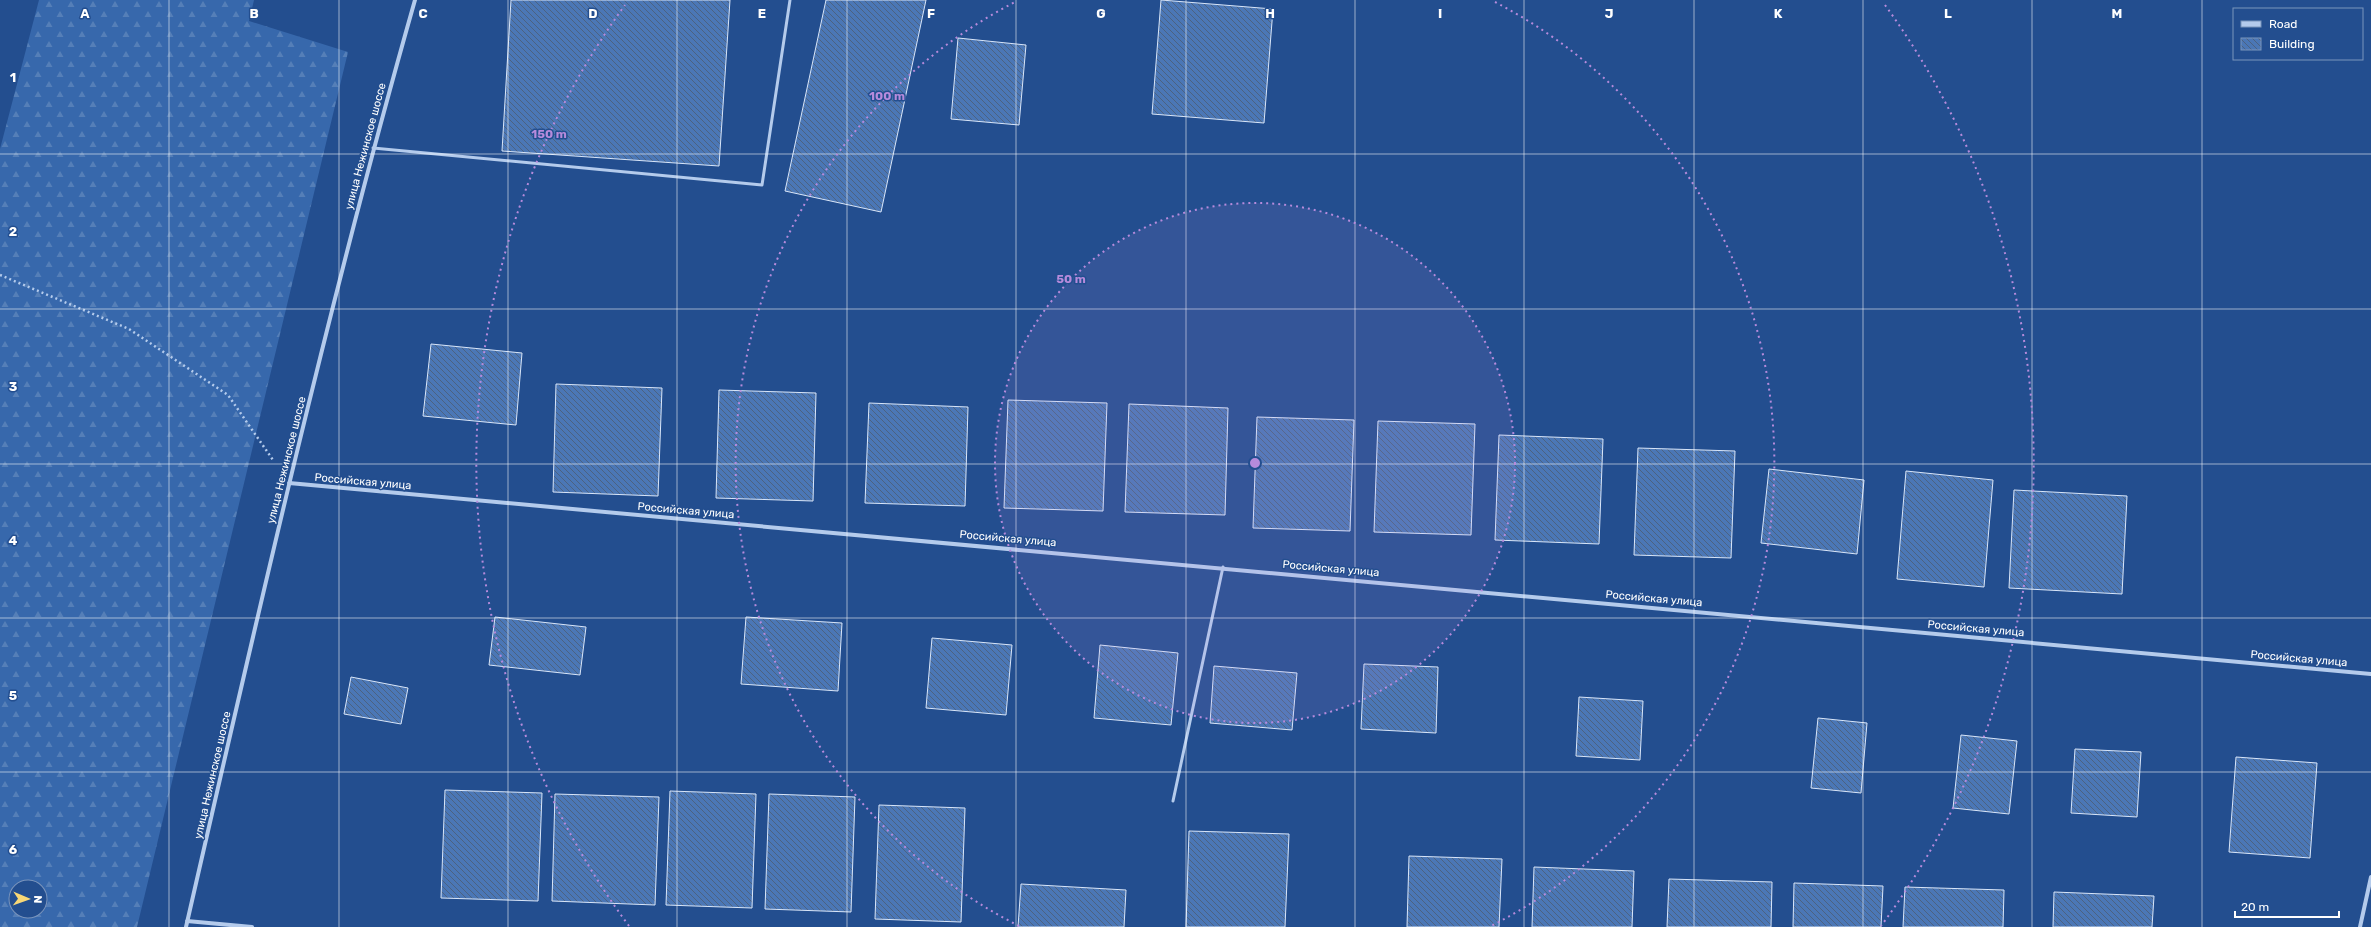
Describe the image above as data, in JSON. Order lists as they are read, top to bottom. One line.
{"streets":{"street":["улица Нежинское шоссе","Российская улица"]},"crossings":[["улица Нежинское шоссе","Российская улица"]],"legend":["Road","Building"],"scale_bar":"20 m","north":"right","grid":{"columns":["A","B","C","D","E","F","G","H","I","J","K","L","M"],"rows":["1","2","3","4","5","6"]},"rings":["100 m","150 m","50 m"]}
